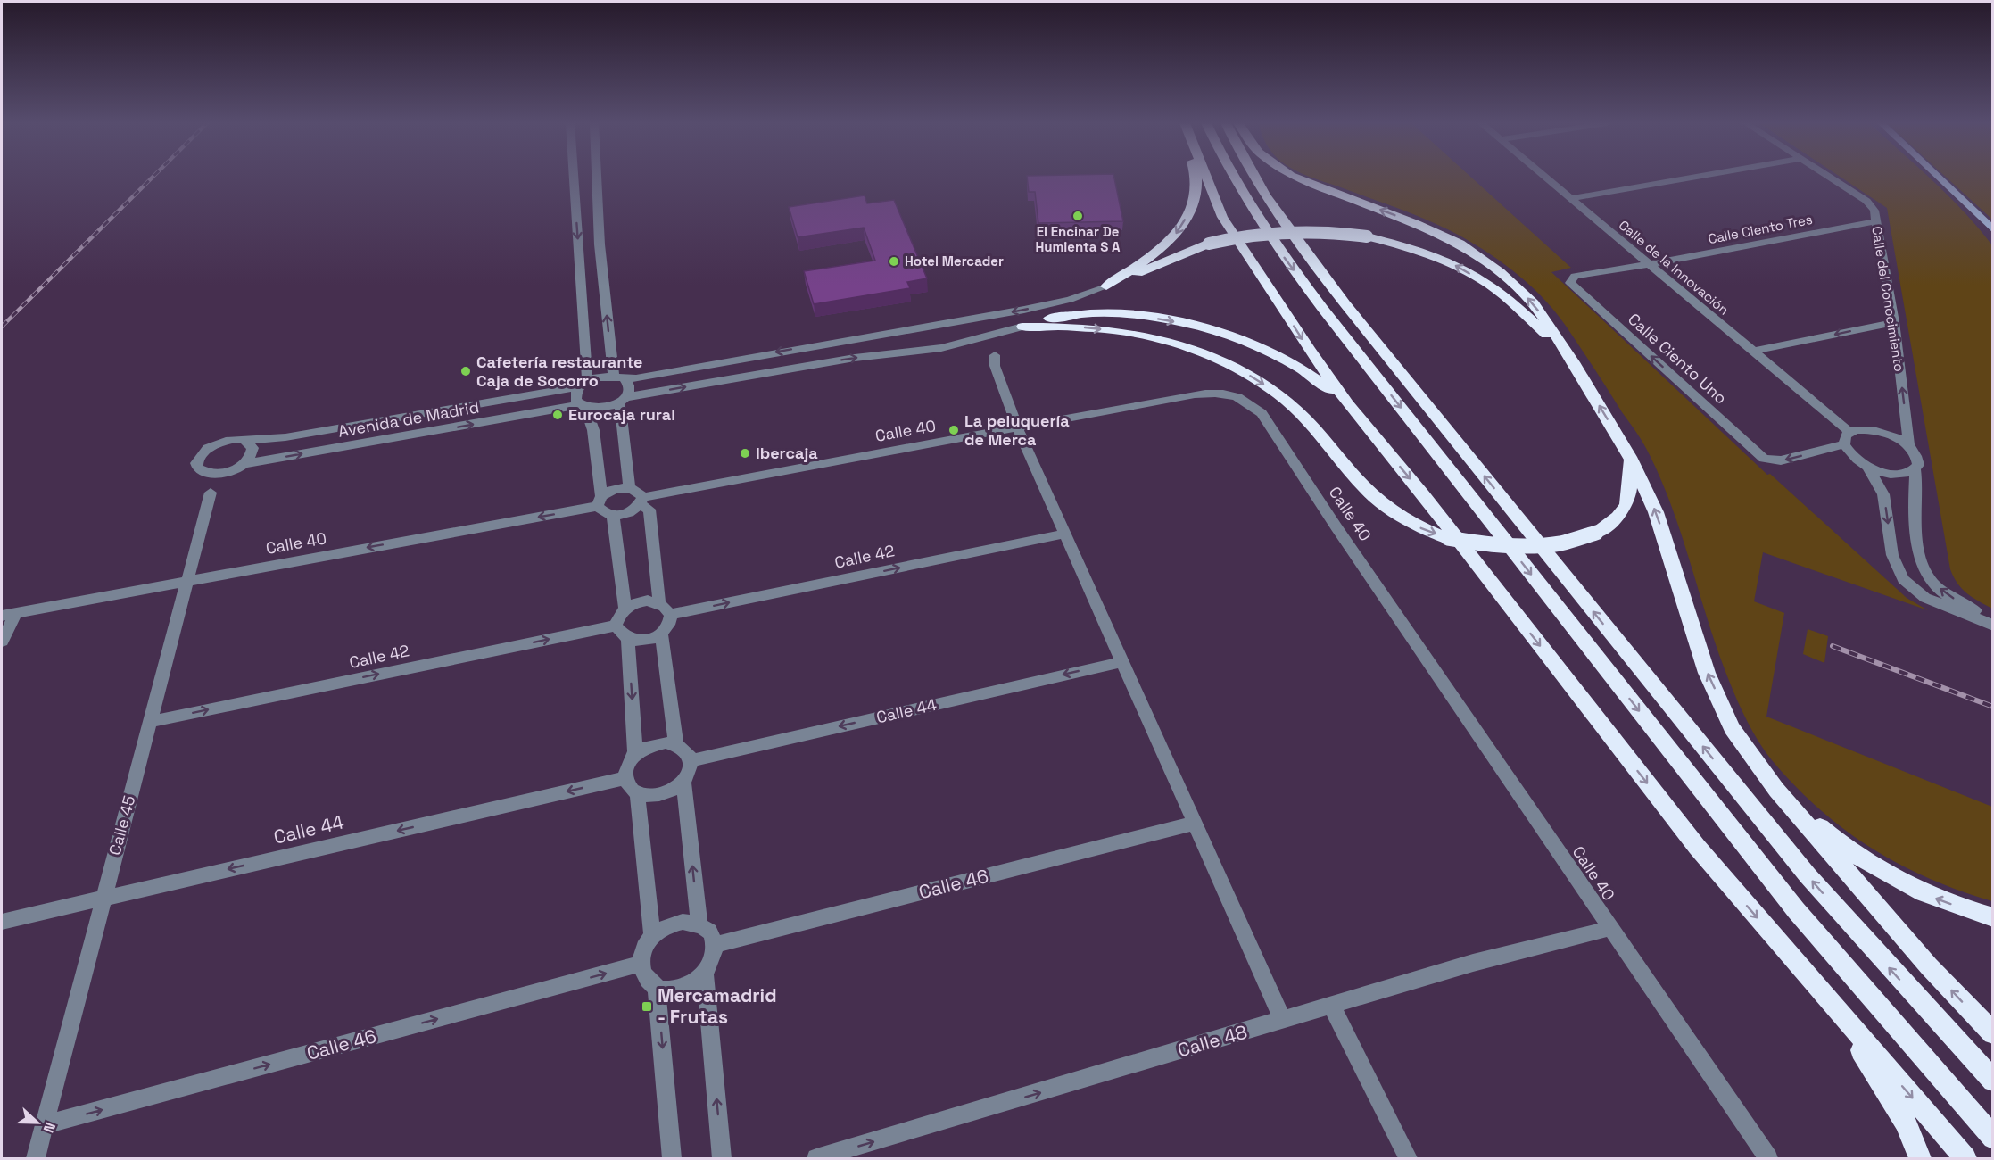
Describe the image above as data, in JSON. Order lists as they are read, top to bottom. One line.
{"streets":{"street":["Calle Ciento Tres","Calle de la Innovación","Calle del Conocimiento","Calle Ciento Uno","Avenida de Madrid","Calle 40","Calle 42","Calle 44","Calle 45","Calle 46","Calle 48"]},"crossings":[["Calle Ciento Tres","Calle de la Innovación"],["Calle Ciento Tres","Calle del Conocimiento"],["Calle Ciento Tres","Calle Ciento Uno"],["Calle de la Innovación","Calle Ciento Uno"],["Calle 40","Calle 45"],["Calle 40","Calle 48"],["Calle 42","Calle 45"],["Calle 44","Calle 45"],["Calle 45","Calle 46"]],"one_way":["Calle del Conocimiento","Calle 42","Calle 44","Calle 46","Calle 48"],"places":{"other":["El Encinar De Humienta S A","Hotel Mercader","Cafetería restaurante Caja de Socorro","Eurocaja rural","La peluquería de Merca","Ibercaja"],"transit":["Mercamadrid - Frutas"]},"north":"right"}
